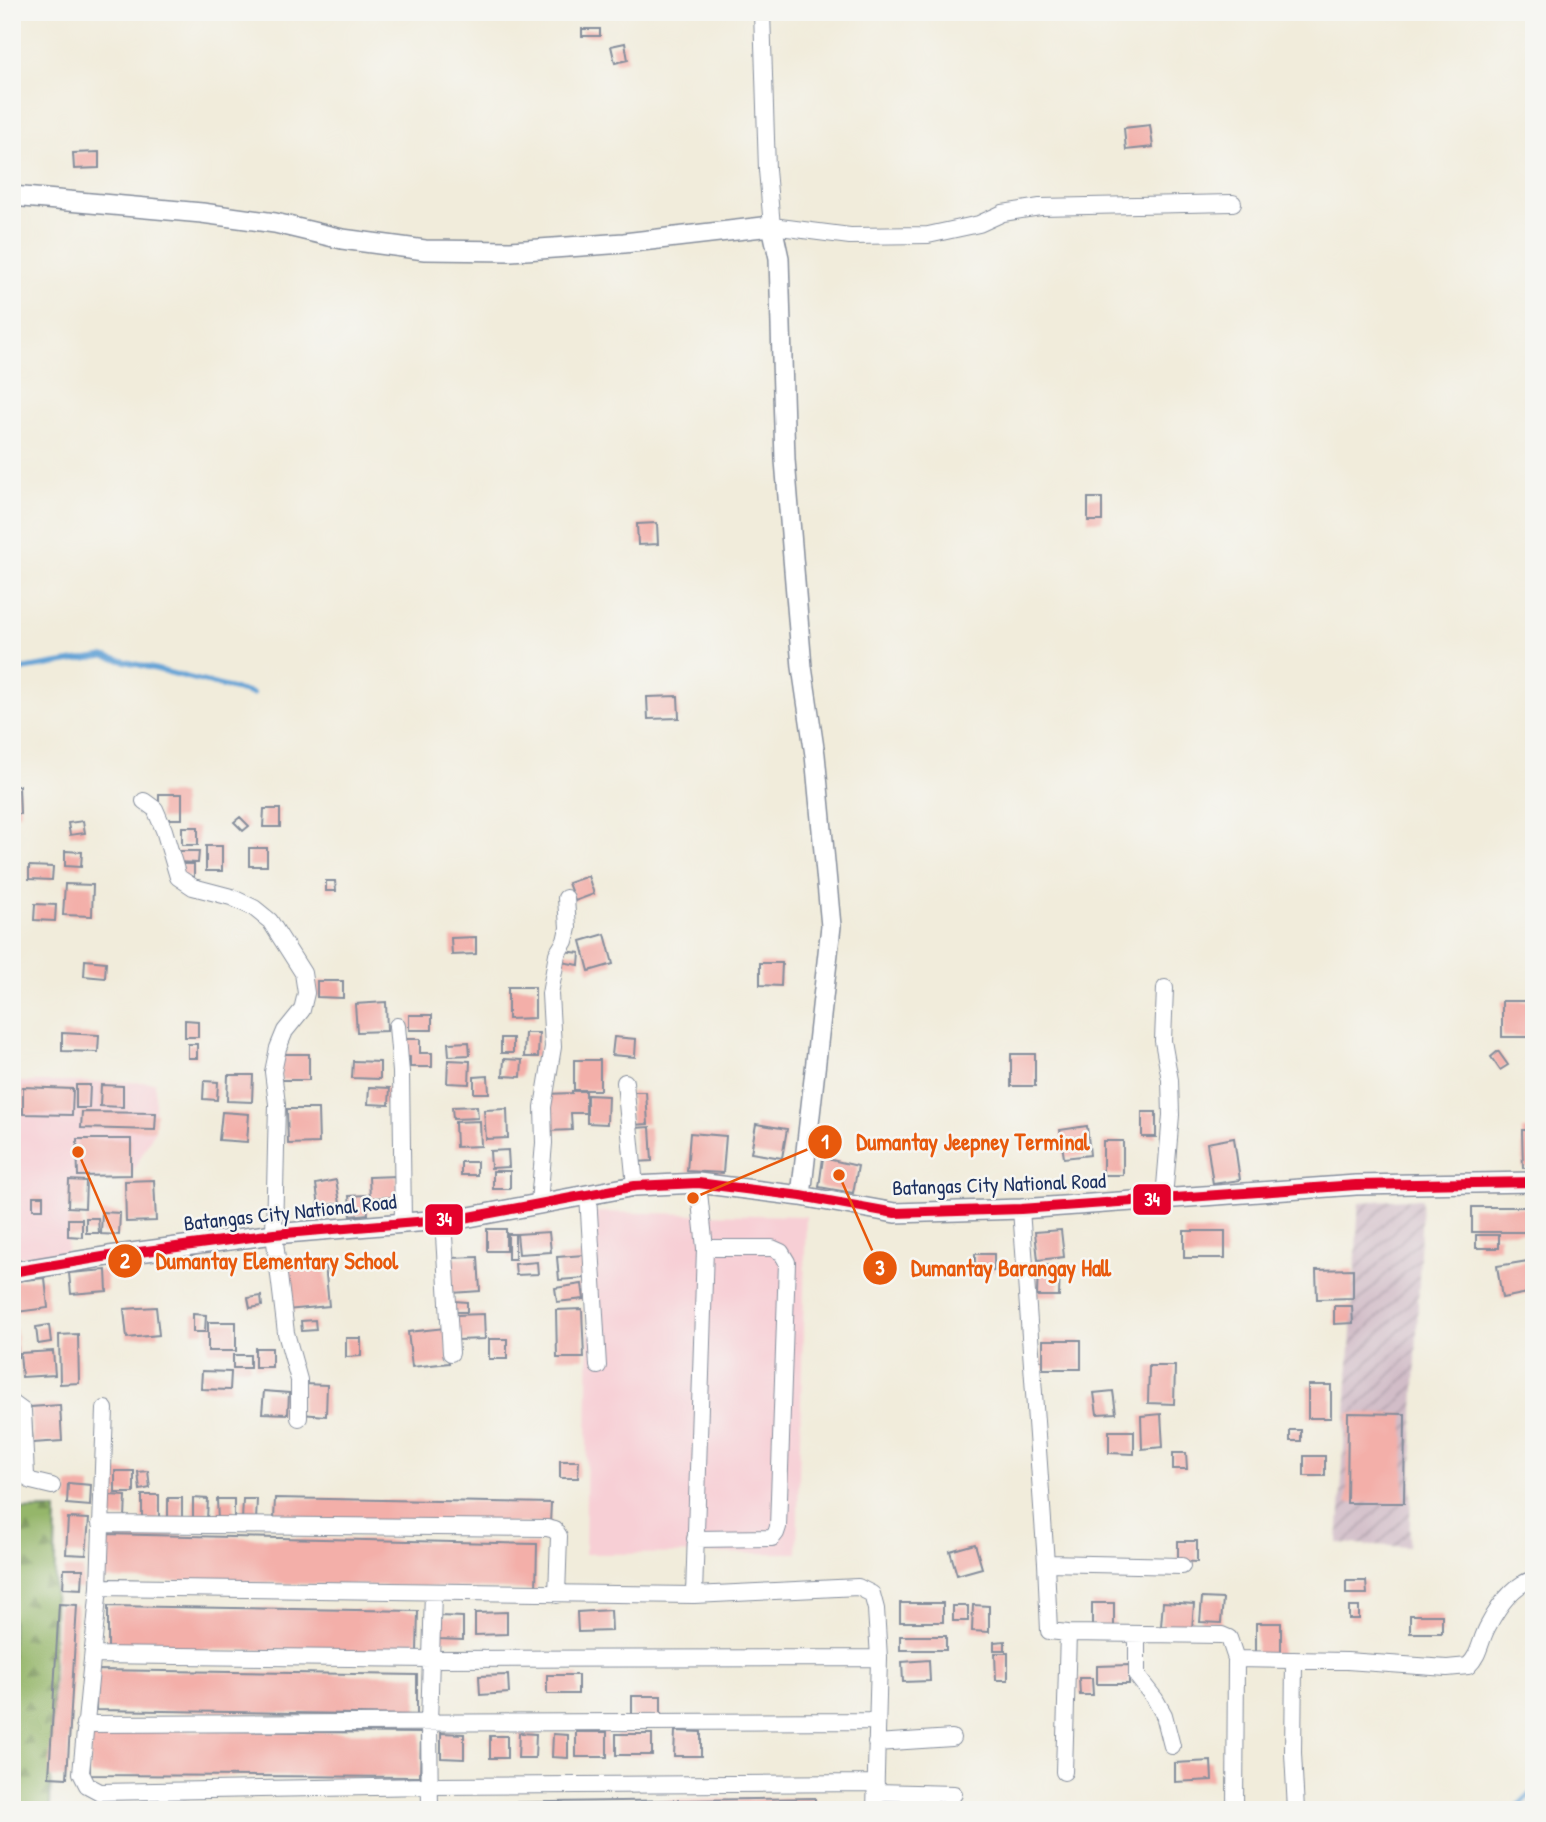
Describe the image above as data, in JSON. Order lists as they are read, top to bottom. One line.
{"streets":{"street":["Batangas City National Road"]},"places":["Dumantay Elementary School","Dumantay Barangay Hall","Dumantay Jeepney Terminal"],"lines":["transit line 34"]}
